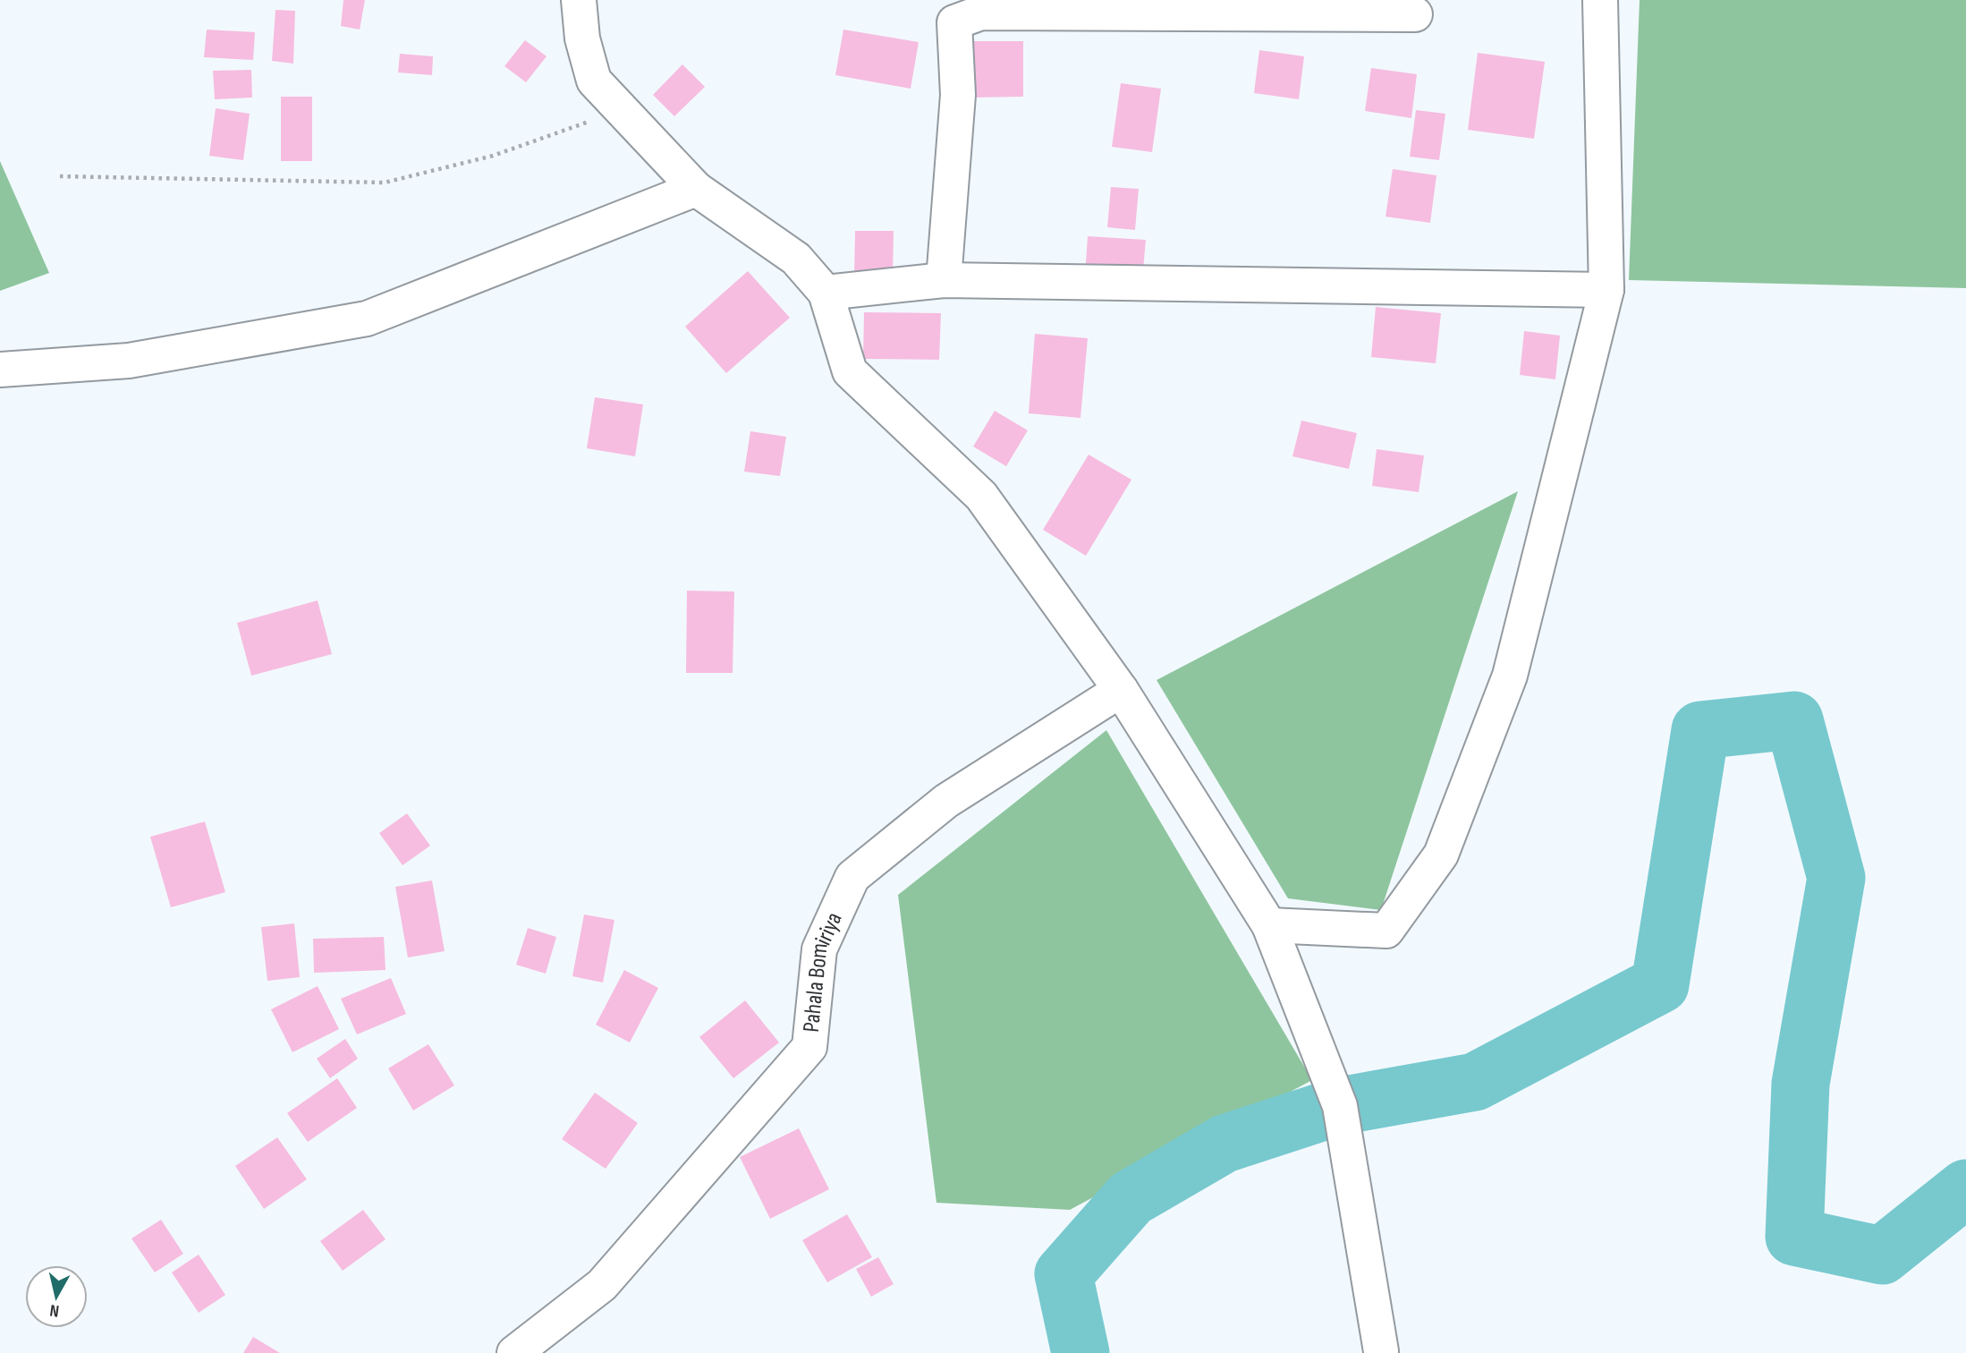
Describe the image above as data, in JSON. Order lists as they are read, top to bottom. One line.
{"streets":{"street":["Pahala Bomiriya"]},"north":"bottom"}
